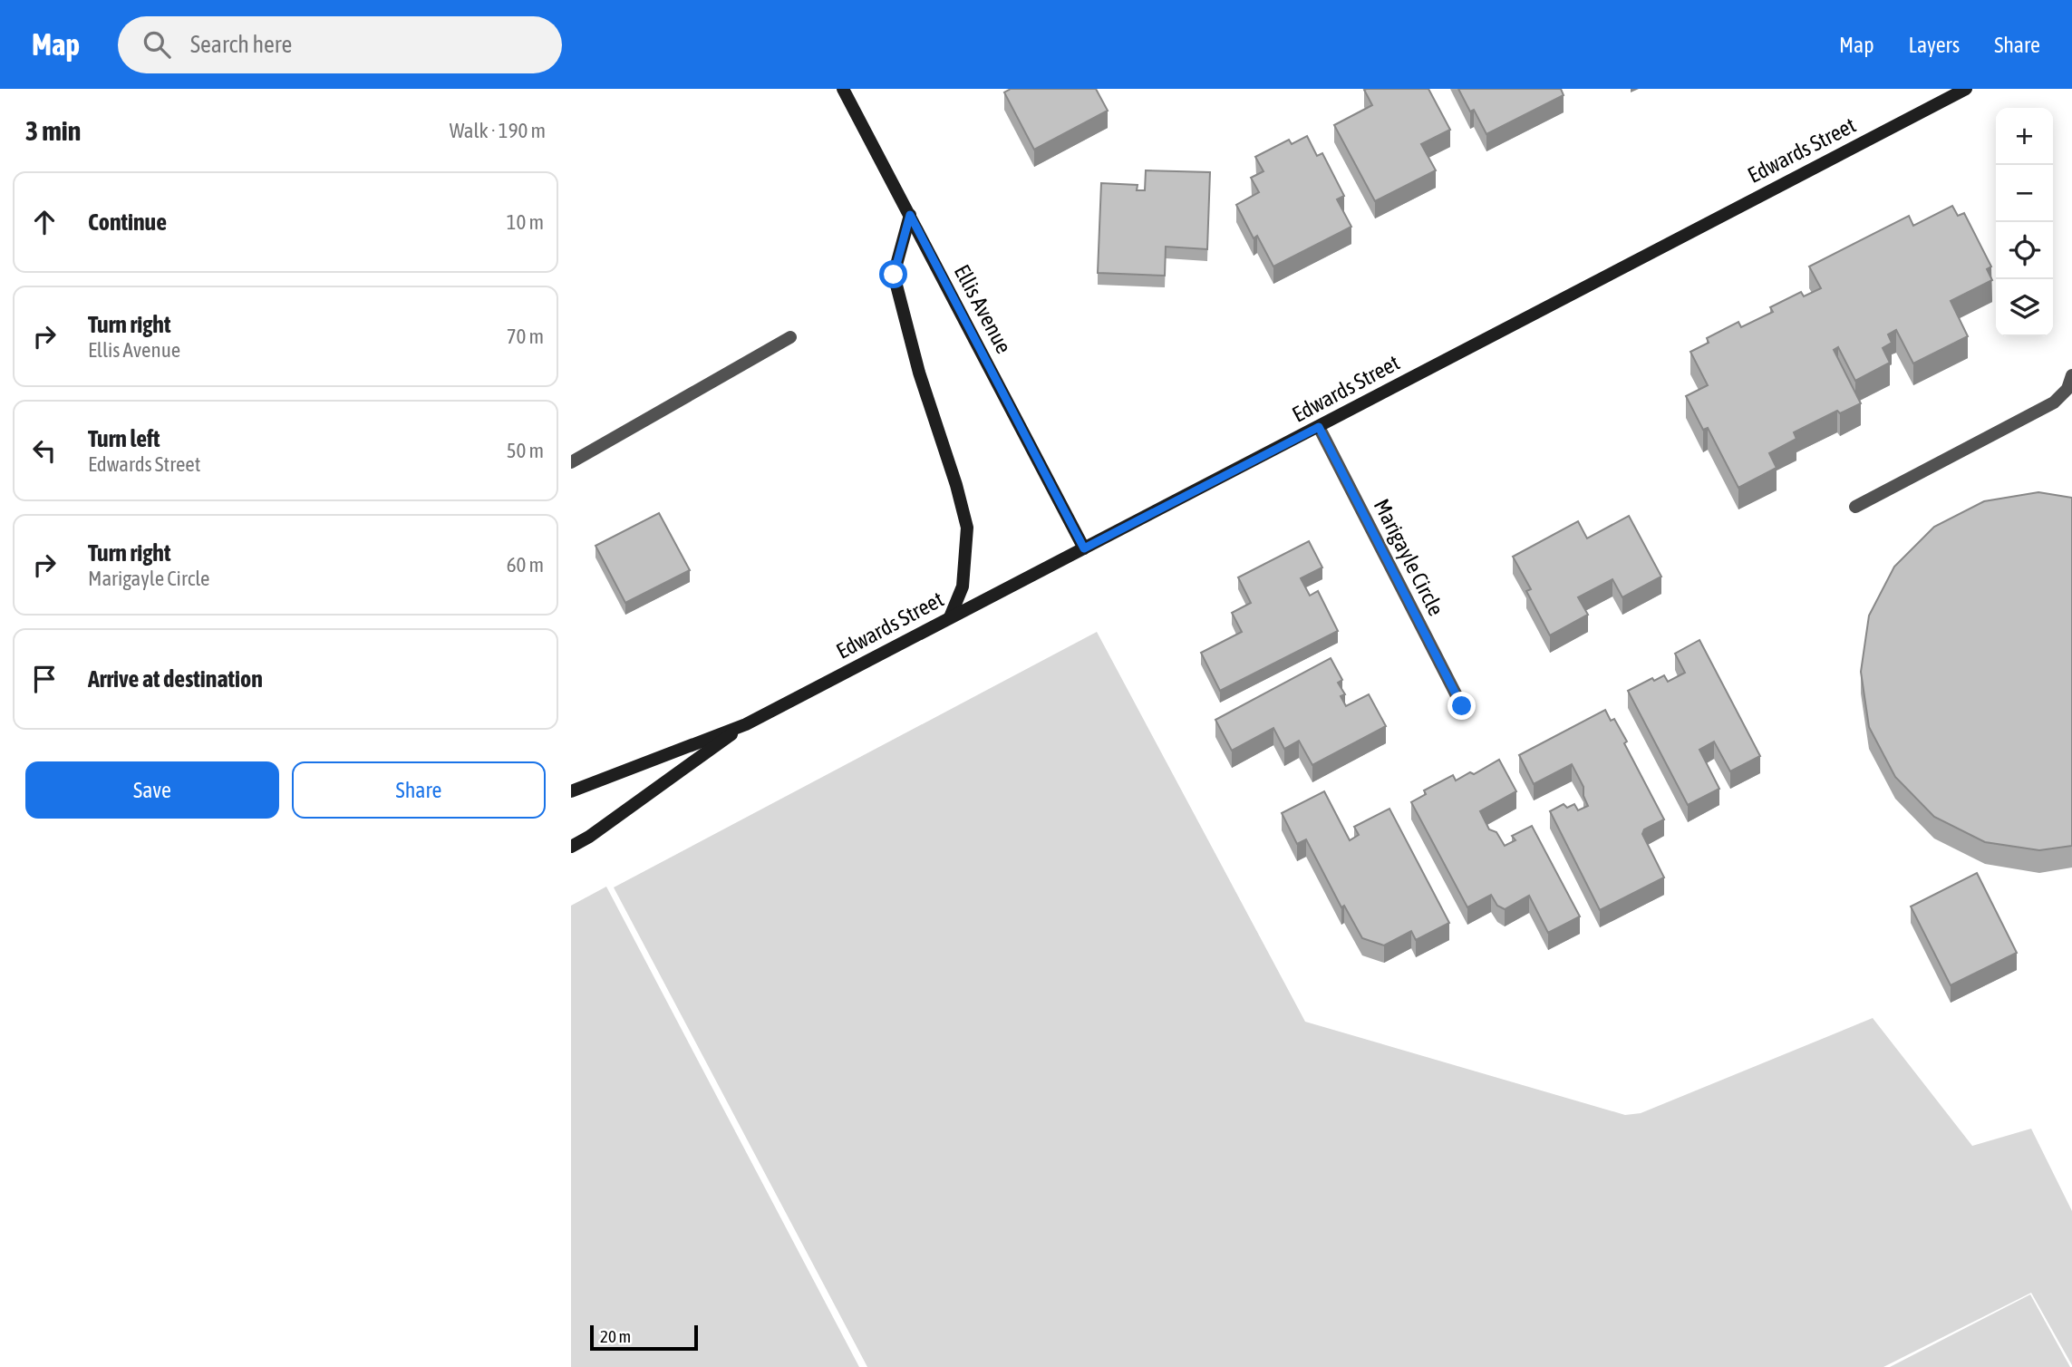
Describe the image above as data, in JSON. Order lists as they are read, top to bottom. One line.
{"streets":{"main road":["Edwards Street","Ellis Avenue"],"street":["Marigayle Circle"]},"crossings":[["Edwards Street","Ellis Avenue"],["Edwards Street","Marigayle Circle"]],"scale_bar":"20 m","page":{"header":"Map","search":"Search here","nav":["Map","Layers","Share"],"heading":["3 min","Walk · 190 m"],"map_buttons":["+","−"],"list":[["Continue","10 m"],["Turn right","Ellis Avenue","70 m"],["Turn left","Edwards Street","50 m"],["Turn right","Marigayle Circle","60 m"],"Arrive at destination"],"buttons":["Save","Share"],"scale":"20 m"}}
